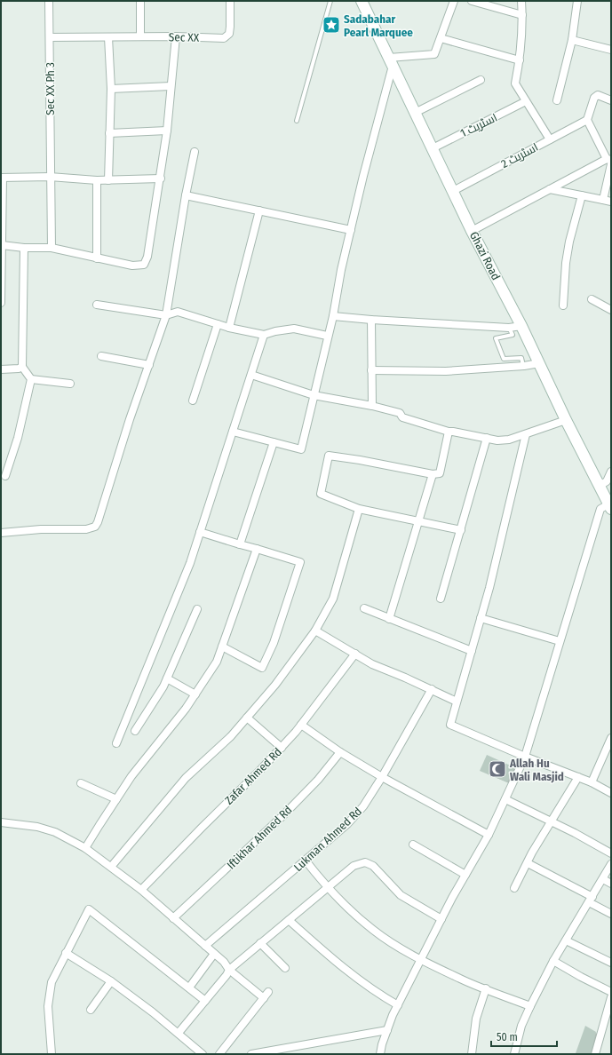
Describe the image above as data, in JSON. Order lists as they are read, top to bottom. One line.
{"streets":{"main road":["Ghazi Road"],"street":["Sec XX","Sec XX Ph 3","اسٹریٹ 1","اسٹریٹ 2","Zafar Ahmed Rd","Iftikhar Ahmed Rd","Lukman Ahmed Rd"]},"crossings":[["Sec XX","Sec XX Ph 3"],["اسٹریٹ 1","Ghazi Road"],["اسٹریٹ 2","Ghazi Road"]],"places":{"place":["Sadabahar Pearl Marquee"],"mosque":["Allah Hu Wali Masjid"]},"scale_bar":"50 m"}
